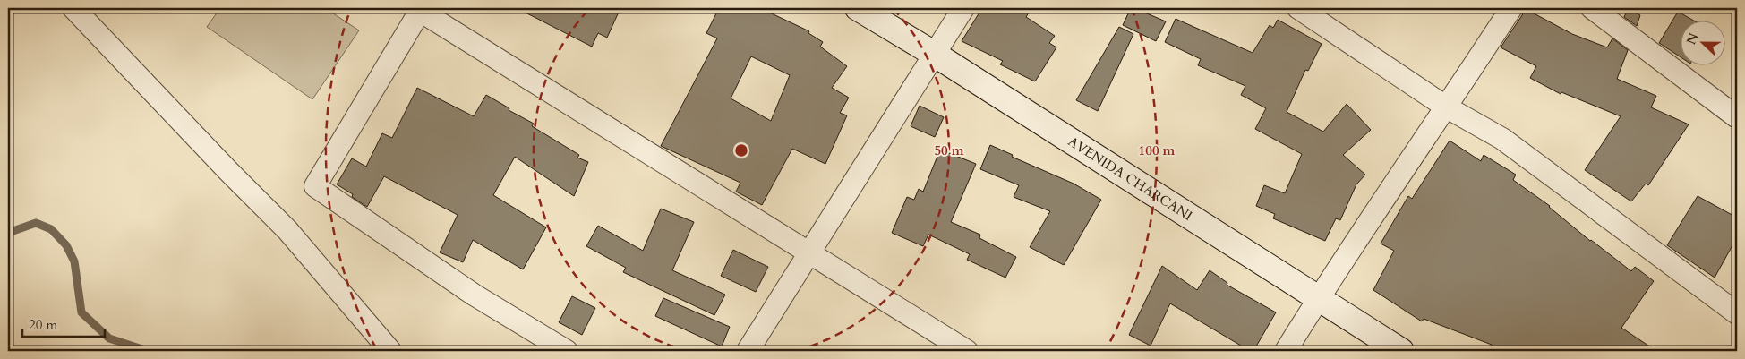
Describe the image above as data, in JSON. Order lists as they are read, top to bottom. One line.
{"streets":{"main road":["AVENIDA CHARCANI"]},"scale_bar":"20 m","north":"left","rings":["50 m","100 m"]}
